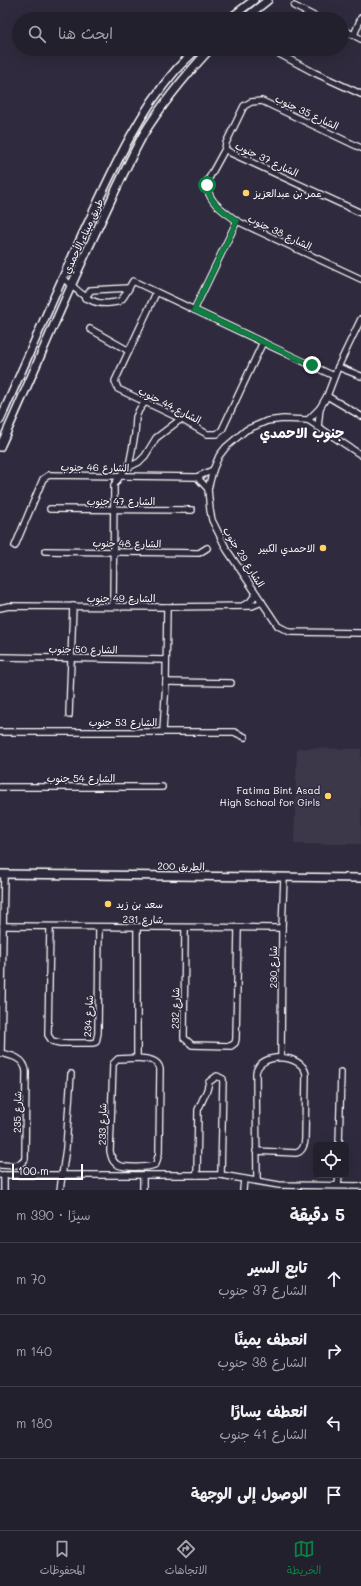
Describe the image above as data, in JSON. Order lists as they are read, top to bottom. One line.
{"streets":{"main road":["طريق ميناء الأحمدي","الطريق 200"],"street":["الشارع 35 جنوب","الشارع 37 جنوب","الشارع 38 جنوب","الشارع 44 جنوب","الشارع 46 جنوب","الشارع 47 جنوب","الشارع 48 جنوب","الشارع 29 جنوب","الشارع 49 جنوب","الشارع 50 جنوب","الشارع 53 جنوب","الشارع 54 جنوب","شارع 231","شارع 230","شارع 232","شارع 234","شارع 235","شارع 233"]},"crossings":[["الشارع 35 جنوب","الشارع 37 جنوب"],["الشارع 37 جنوب","الشارع 38 جنوب"],["الشارع 46 جنوب","الشارع 29 جنوب"],["الشارع 29 جنوب","الشارع 49 جنوب"],["الطريق 200","شارع 230"],["الطريق 200","شارع 235"],["شارع 231","شارع 230"],["شارع 231","شارع 232"],["شارع 231","شارع 234"],["شارع 231","شارع 235"]],"districts":["جنوب الاحمدي"],"places":["عمر بن عبدالعزيز","الاحمدي الكبير","Fatima Bint Asad High School for Girls","سعد بن زيد"],"scale_bar":"100 m","page":{"search":"ابحث هنا","scale":"100 m","heading":["5 دقيقة","سيرًا · 390 m"],"list":[["تابع السير","الشارع 37 جنوب","70 m"],["انعطف يمينًا","الشارع 38 جنوب","140 m"],["انعطف يسارًا","الشارع 41 جنوب","180 m"],"الوصول إلى الوجهة"],"nav":["الخريطة","الاتجاهات","المحفوظات"]}}
